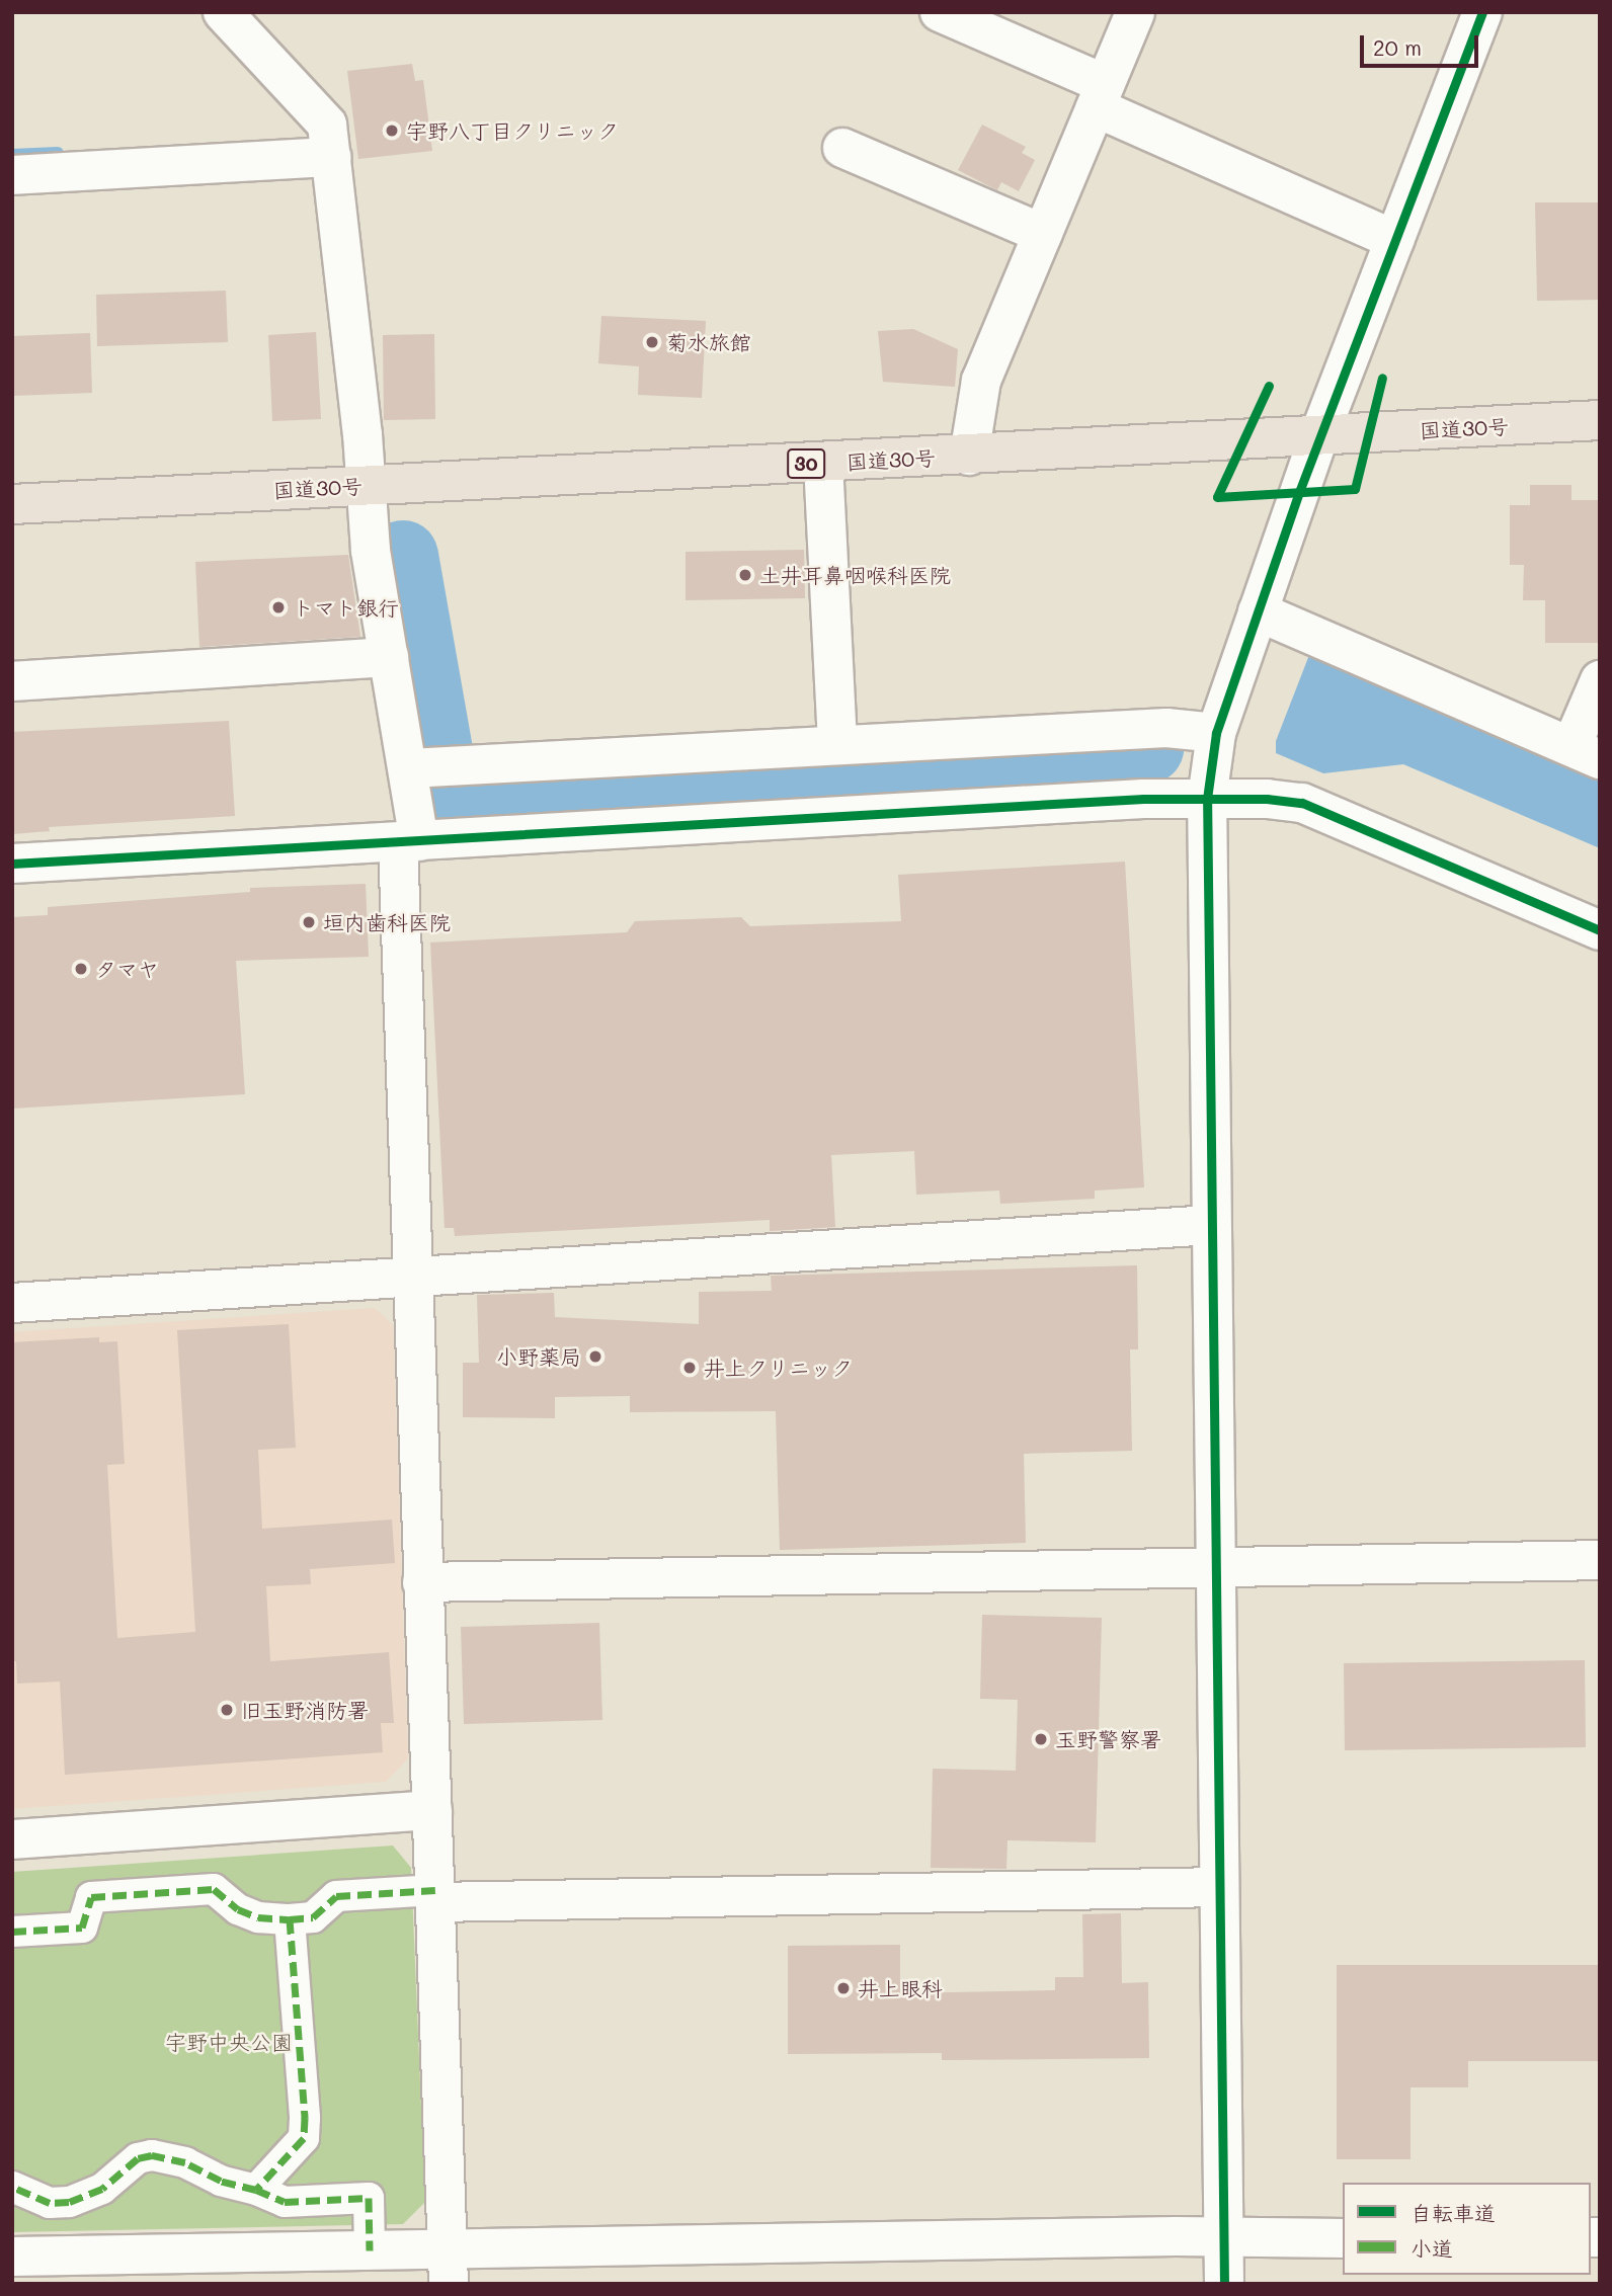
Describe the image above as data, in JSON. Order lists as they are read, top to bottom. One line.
{"streets":{"highway":["国道30号","30"]},"parks":["宇野中央公園"],"places":["宇野八丁目クリニック","菊水旅館","土井耳鼻咽喉科医院","トマト銀行","垣内歯科医院","タマヤ","小野薬局","井上クリニック","旧玉野消防署","玉野警察署","井上眼科"],"legend":["自転車道","小道"],"scale_bar":"20 m"}
